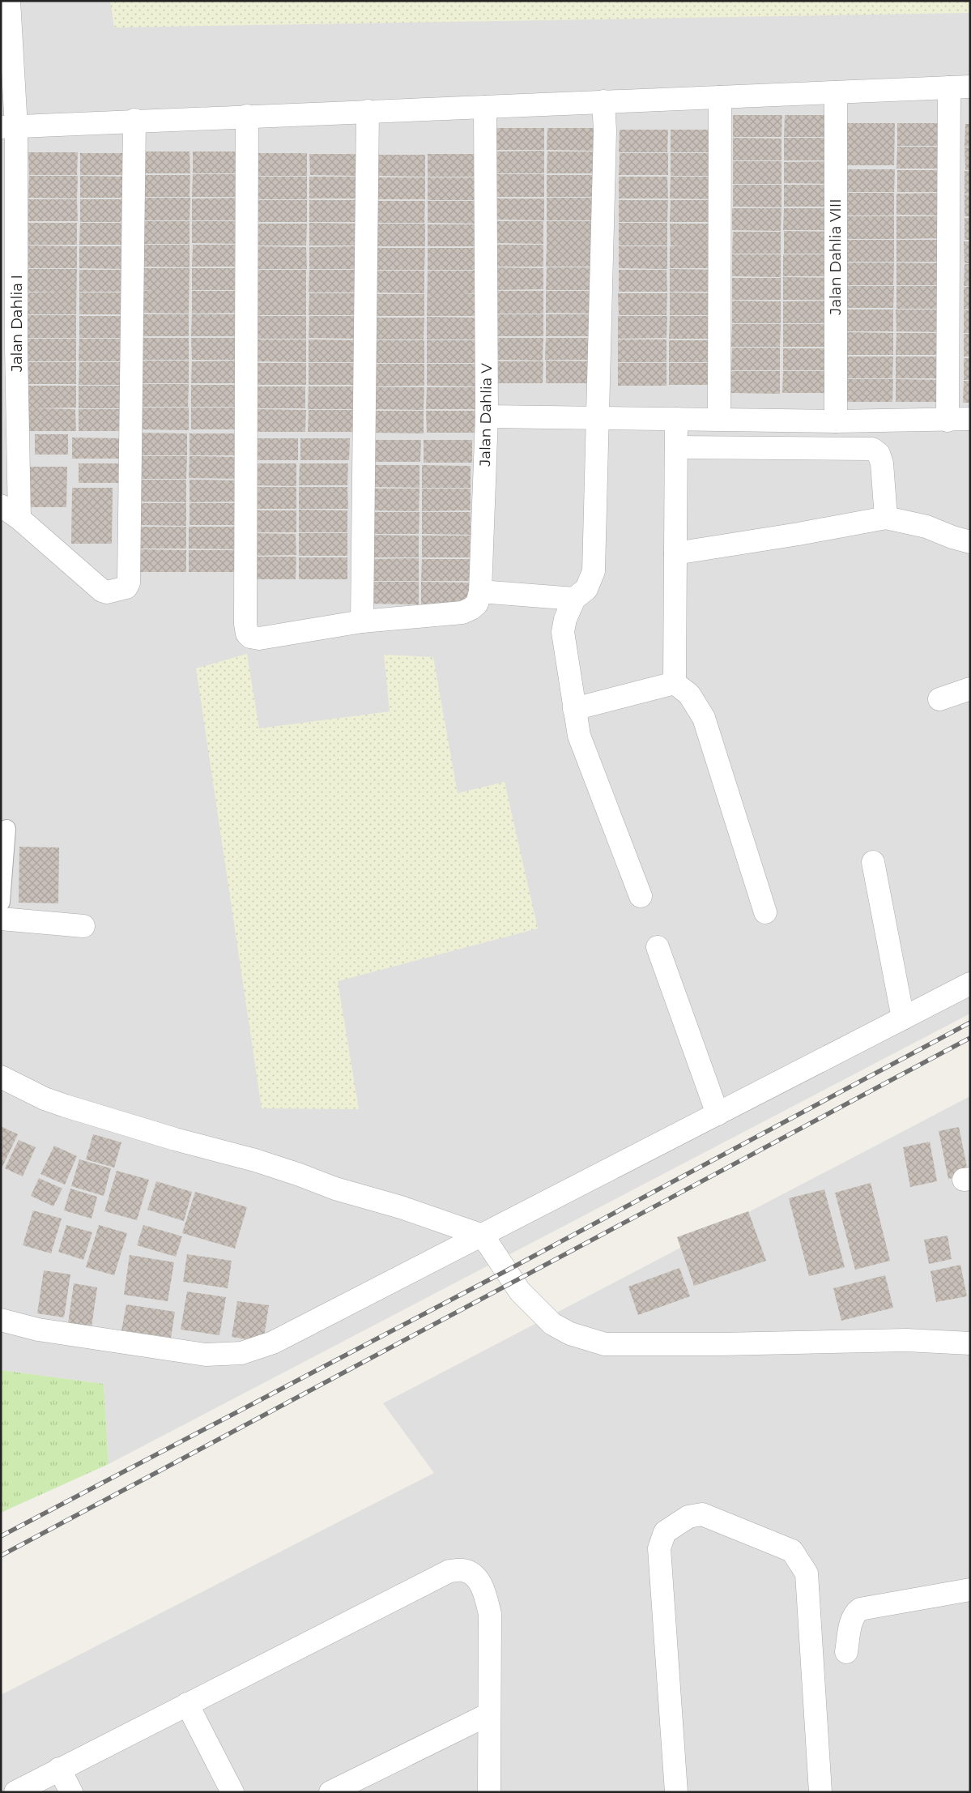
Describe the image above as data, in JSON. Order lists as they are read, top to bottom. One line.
{"streets":{"street":["Jalan Dahlia VIII","Jalan Dahlia I","Jalan Dahlia V"]}}
